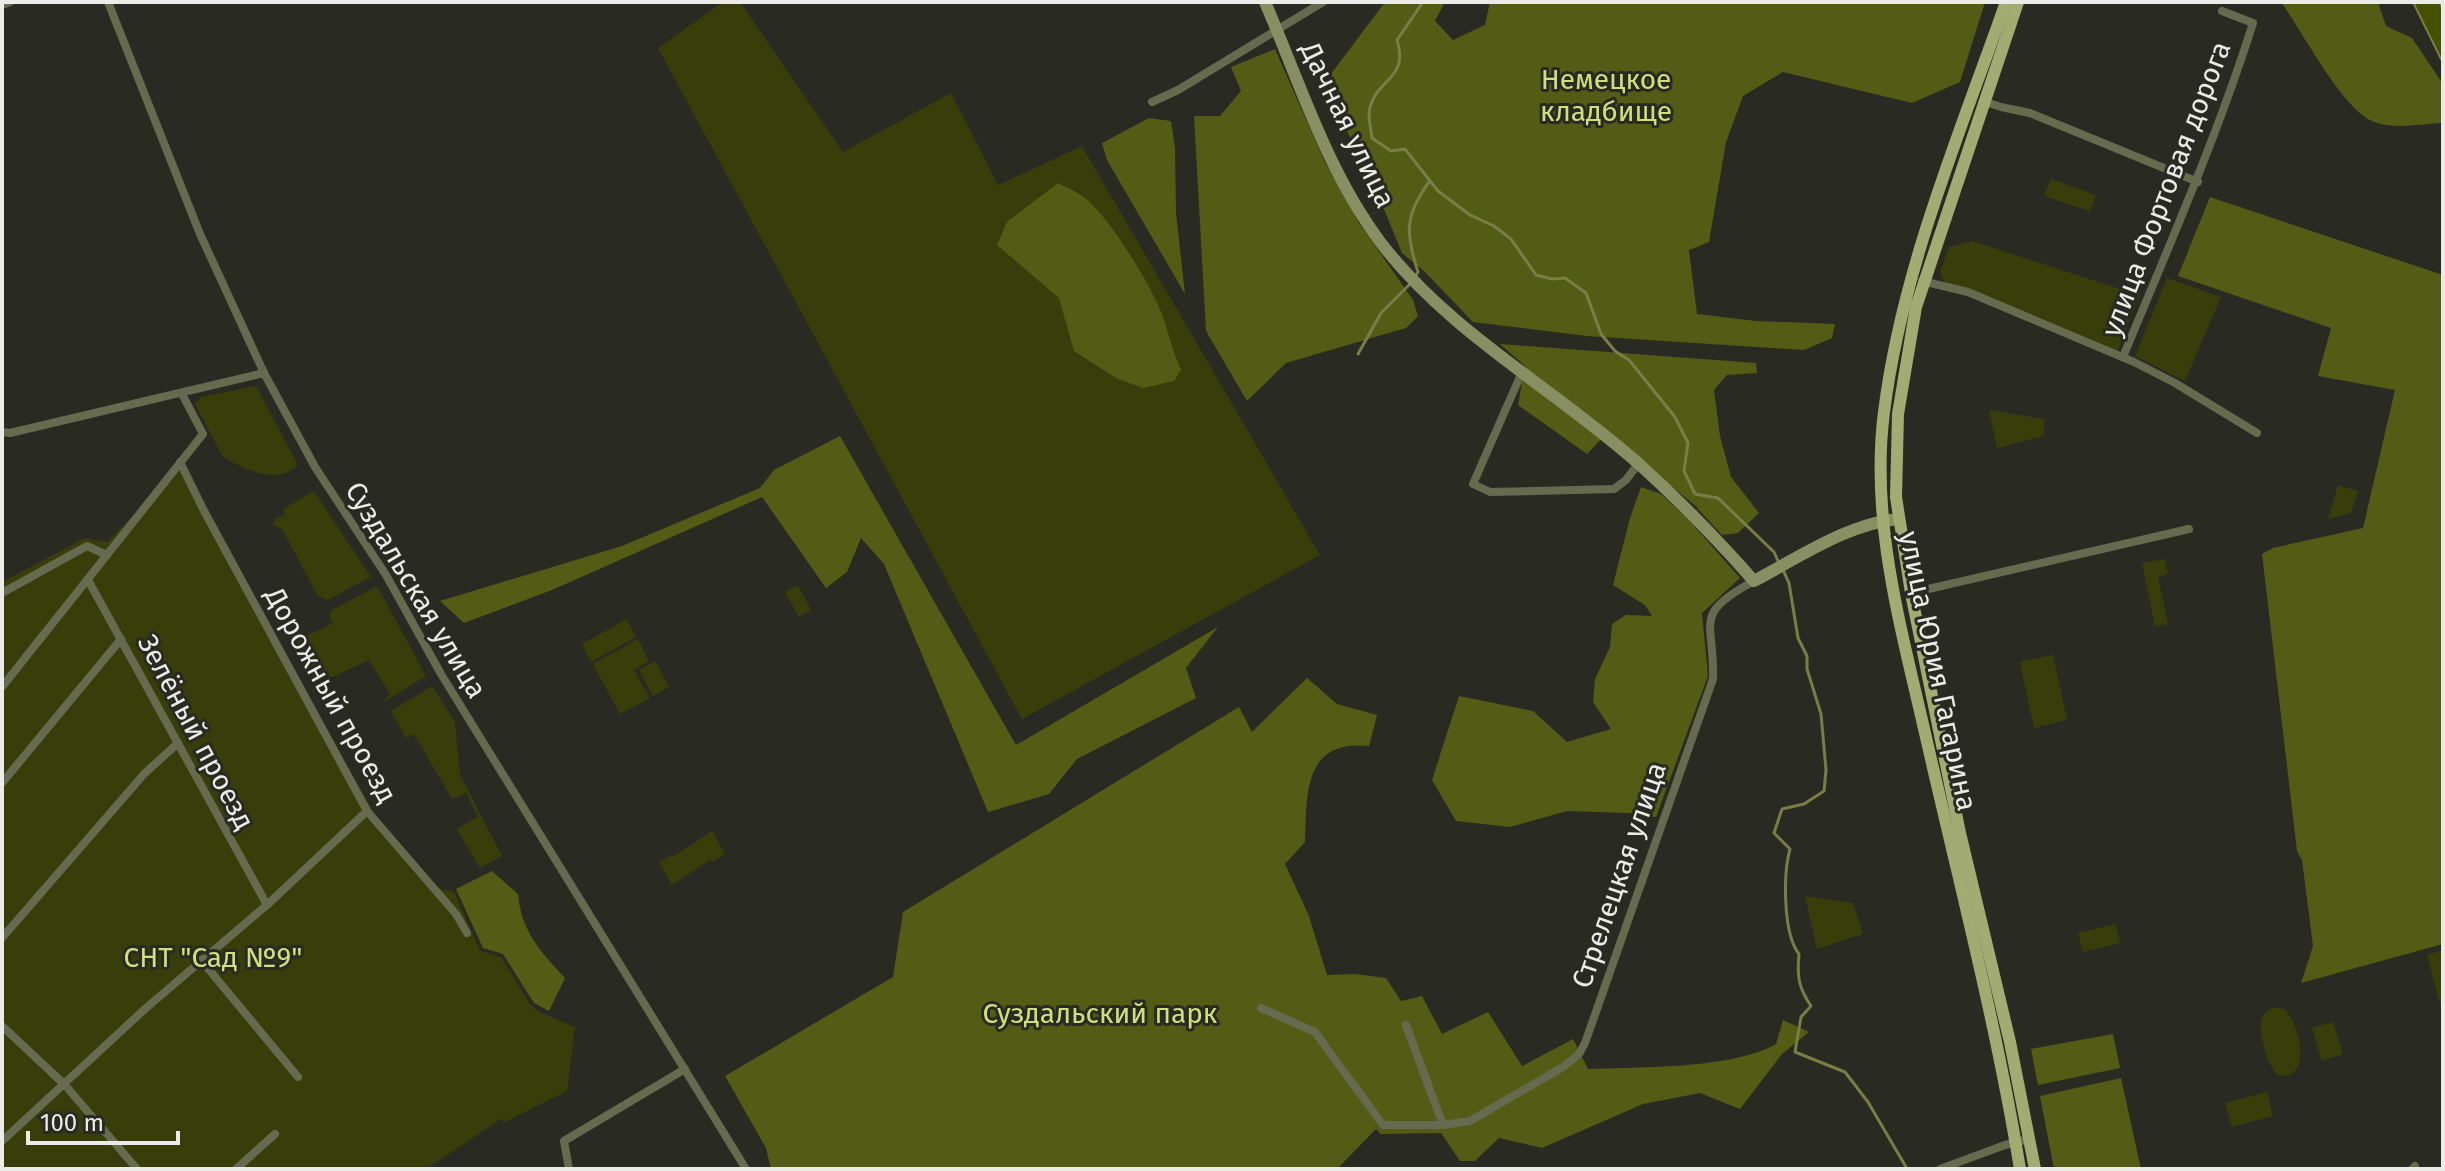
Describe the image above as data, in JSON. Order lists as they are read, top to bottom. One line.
{"streets":{"main road":["улица Юрия Гагарина"],"street":["Дачная улица","улица Фортовая дорога","Суздальская улица","Дорожный проезд","Зелёный проезд","Стрелецкая улица"]},"crossings":[["улица Юрия Гагарина","Стрелецкая улица"]],"parks":["Немецкое кладбище","СНТ \"Сад №9\"","Суздальский парк"],"scale_bar":"100 m"}
